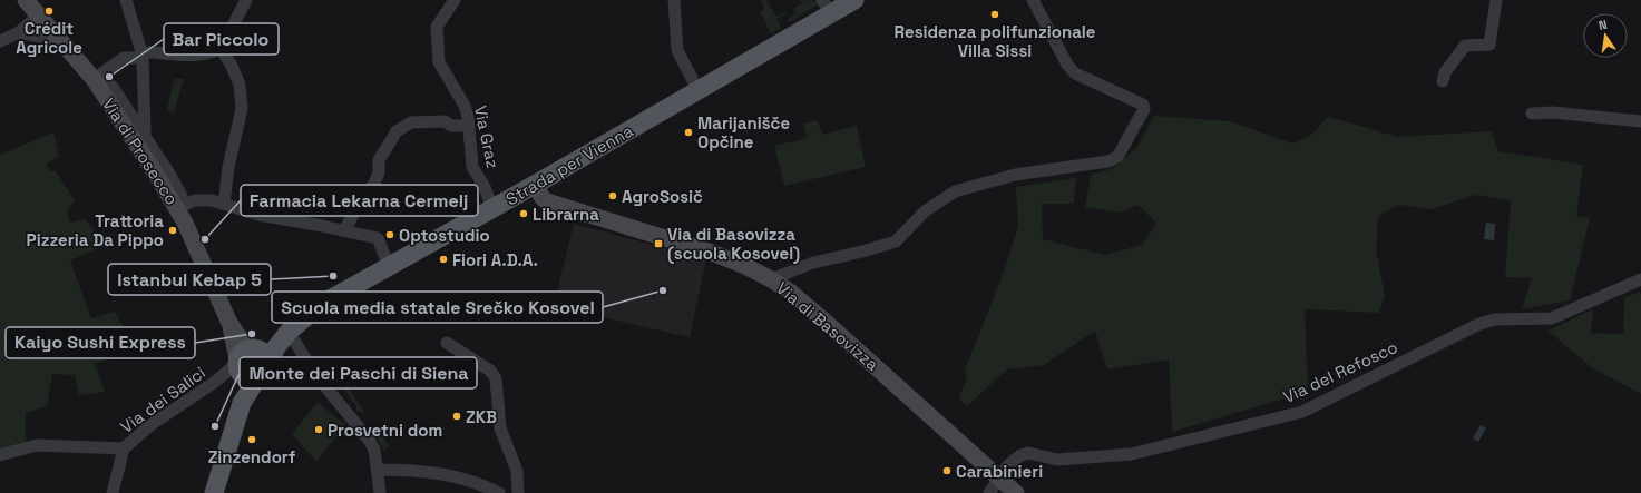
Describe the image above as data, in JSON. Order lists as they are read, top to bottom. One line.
{"streets":{"main road":["Via di Prosecco","Strada per Vienna","Via di Basovizza"],"street":["Via Graz","Via del Refosco","Via dei Salici"]},"crossings":[["Via Graz","Strada per Vienna"],["Via di Prosecco","Strada per Vienna"],["Via di Prosecco","Via dei Salici"],["Strada per Vienna","Via di Basovizza"],["Strada per Vienna","Via dei Salici"],["Via di Basovizza","Via del Refosco"]],"places":{"other":["Crédit Agricole","Residenza polifunzionale Villa Sissi","Bar Piccolo","Marijanišče Opčine","AgroSosič","Librarna","Trattoria Pizzeria Da Pippo","Optostudio","Farmacia Lekarna Cermelj","Fiori A.D.A.","Istanbul Kebap 5","Scuola media statale Srečko Kosovel","Kaiyo Sushi Express","ZKB","Monte dei Paschi di Siena","Prosvetni dom","Zinzendorf","Carabinieri"],"transit":["Via di Basovizza (scuola Kosovel)"]},"north":"top"}
